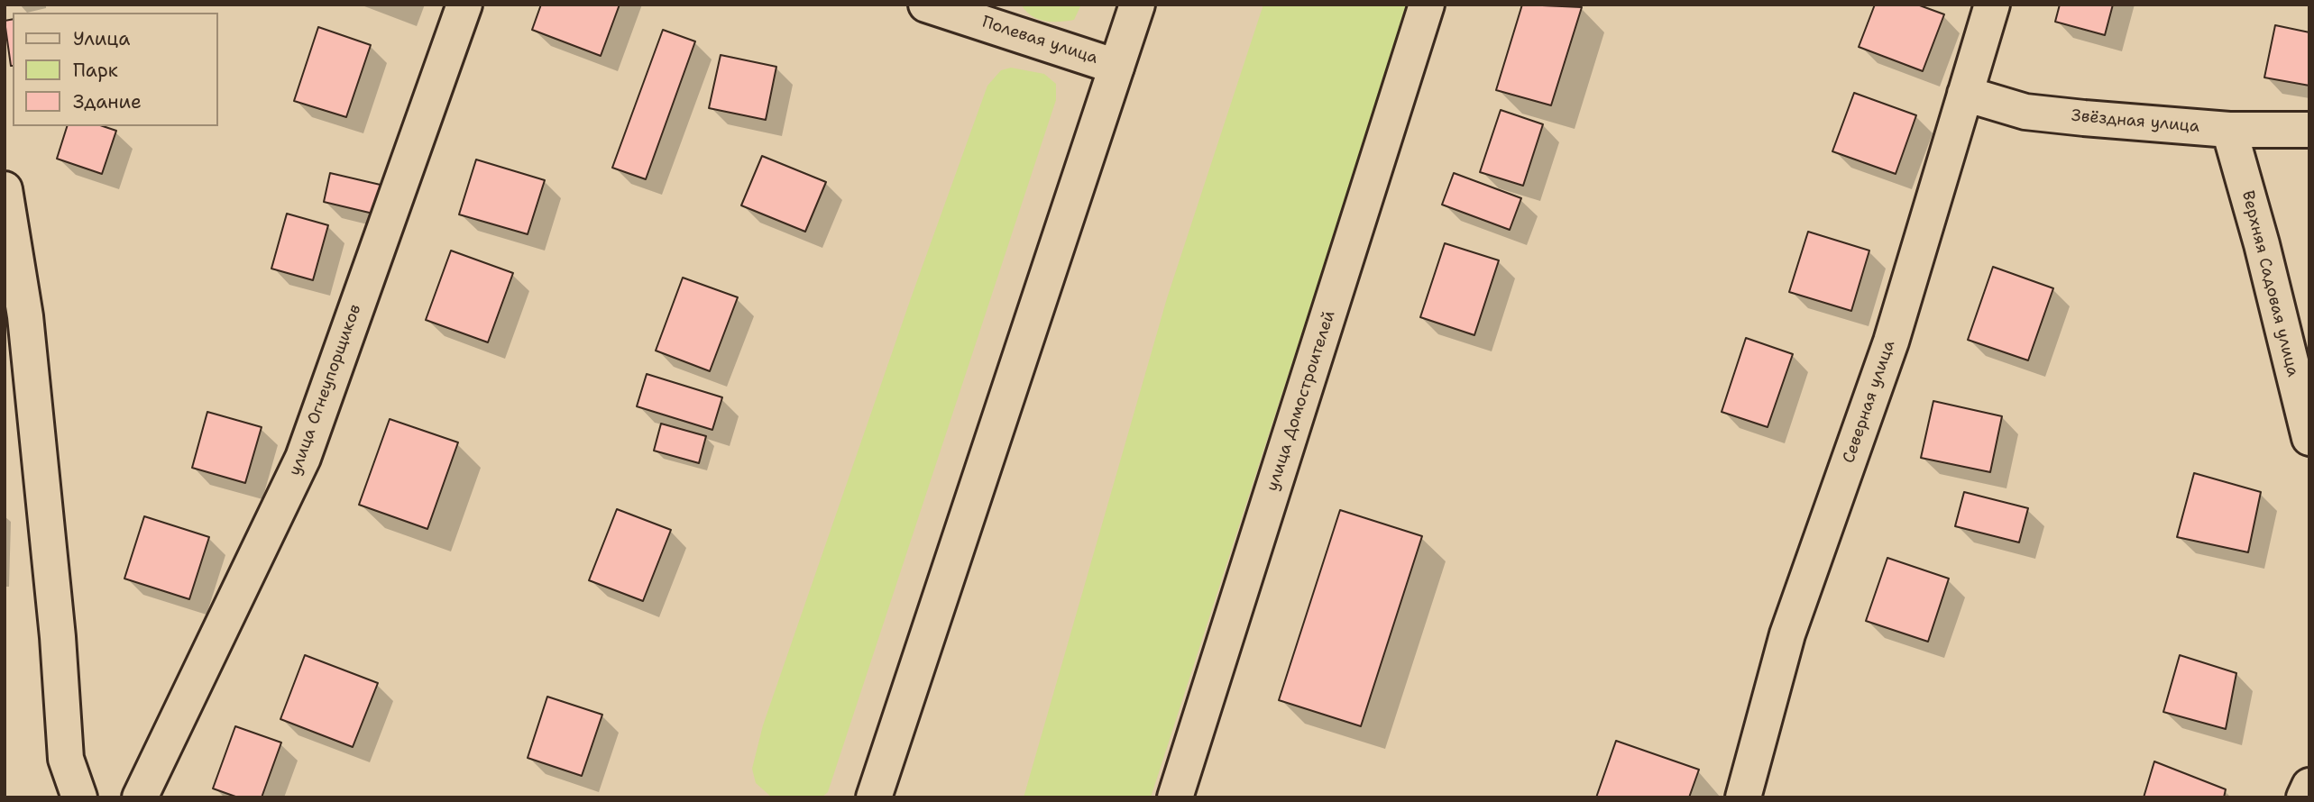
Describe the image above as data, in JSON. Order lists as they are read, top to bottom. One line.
{"streets":{"street":["Полевая улица","Звёздная улица","Верхняя Садовая улица","улица Огнеупорщиков","улица Домостроителей","Северная улица"]},"crossings":[["Звёздная улица","Верхняя Садовая улица"],["Звёздная улица","Северная улица"]],"legend":["Улица","Парк","Здание"]}
